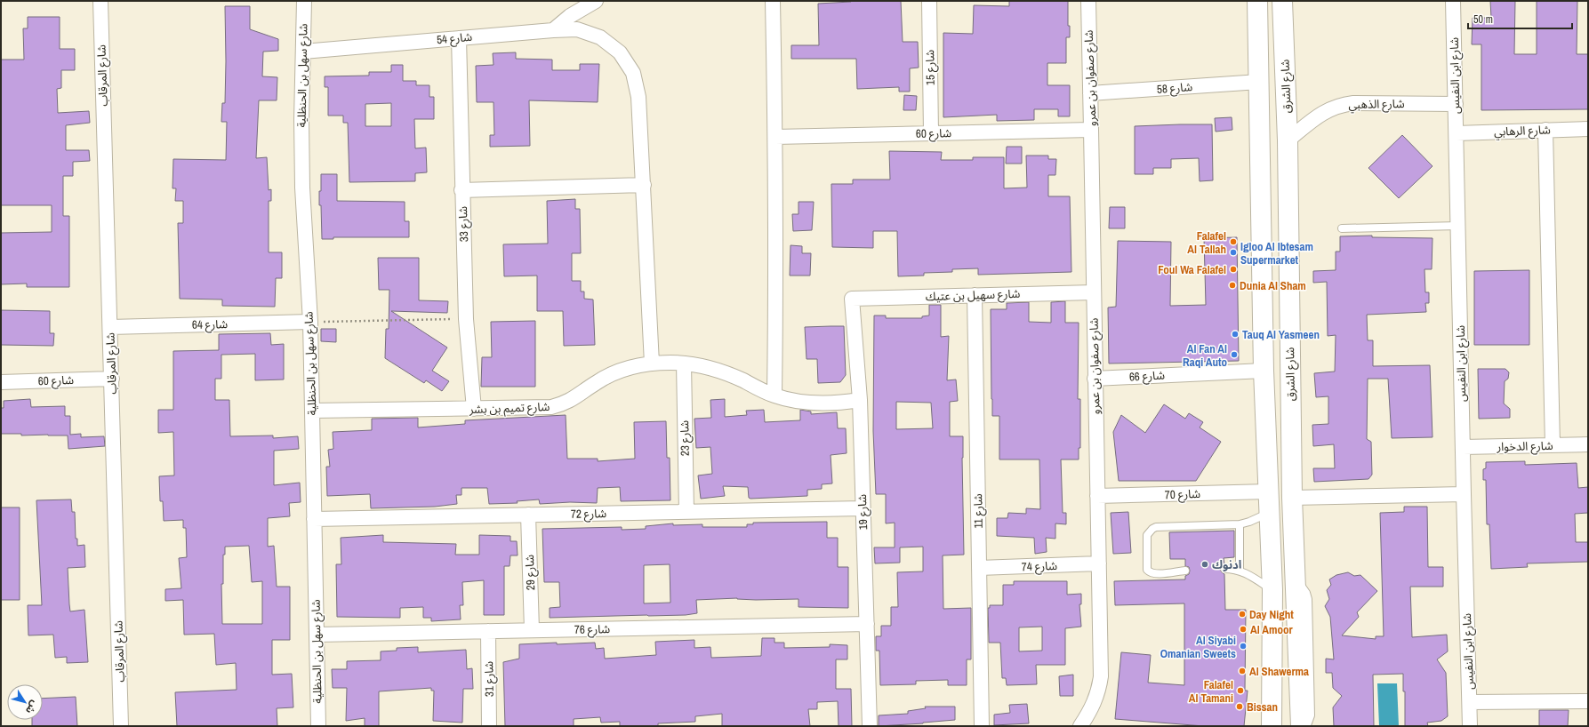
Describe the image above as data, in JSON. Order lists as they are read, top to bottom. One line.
{"streets":{"main road":["شارع الشرق"],"street":["شارع 54","شارع 15","شارع المرقاب","شارع سهل بن الحنظلية","شارع ابن النفيس","شارع صفوان بن عمرو","شارع 58","شارع الذهبي","شارع الرهابي","شارع 60","شارع 33","شارع سهيل بن عتيك","شارع 64","شارع 66","شارع تميم بن بشر","شارع 23","شارع الدخوار","شارع 70","شارع 11","شارع 19","شارع 72","شارع 74","شارع 29","شارع 76","شارع 31"]},"crossings":[["شارع 54","شارع سهل بن الحنظلية"],["شارع 54","شارع 33"],["شارع 54","شارع تميم بن بشر"],["شارع 15","شارع 60"],["شارع المرقاب","شارع 60"],["شارع المرقاب","شارع 64"],["شارع سهل بن الحنظلية","شارع 64"],["شارع سهل بن الحنظلية","شارع تميم بن بشر"],["شارع سهل بن الحنظلية","شارع 72"],["شارع سهل بن الحنظلية","شارع 76"],["شارع ابن النفيس","شارع الذهبي"],["شارع ابن النفيس","شارع الرهابي"],["شارع ابن النفيس","شارع الدخوار"],["شارع صفوان بن عمرو","شارع 58"],["شارع صفوان بن عمرو","شارع 60"],["شارع صفوان بن عمرو","شارع سهيل بن عتيك"],["شارع صفوان بن عمرو","شارع 66"],["شارع صفوان بن عمرو","شارع 70"],["شارع صفوان بن عمرو","شارع 74"],["شارع الشرق","شارع الذهبي"],["شارع 33","شارع تميم بن بشر"],["شارع سهيل بن عتيك","شارع 11"],["شارع سهيل بن عتيك","شارع 19"],["شارع تميم بن بشر","شارع 23"],["شارع تميم بن بشر","شارع 19"],["شارع 23","شارع 72"],["شارع 11","شارع 74"],["شارع 19","شارع 72"],["شارع 19","شارع 76"],["شارع 72","شارع 29"],["شارع 29","شارع 76"],["شارع 76","شارع 31"]],"places":["Falafel Al Tallah","Igloo Al Ibtesam Supermarket","Foul Wa Falafel","Dunia Al Sham","Tauq Al Yasmeen","Al Fan Al Raqi Auto","ادنوك","Day Night","Al Amoor","Al Siyabi Omanian Sweets","Al Shawerma","Falafel Al Tamani","Bissan"],"scale_bar":"50 m","north":"bottom right"}
